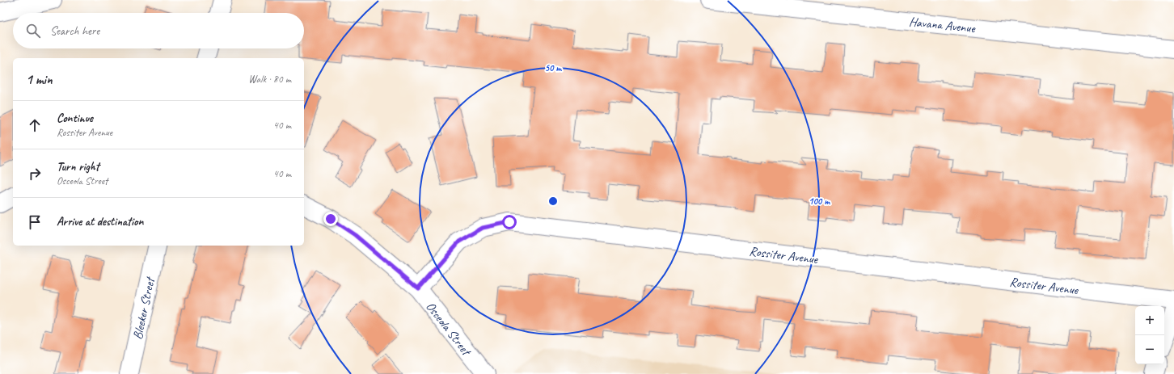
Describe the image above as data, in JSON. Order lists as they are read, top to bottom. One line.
{"streets":{"street":["Havana Avenue","Rossiter Avenue","Bleeker Street","Osceola Street"]},"crossings":[["Rossiter Avenue","Osceola Street"]],"page":{"search":"Search here","heading":["1 min","Walk · 80 m"],"list":[["Continue","Rossiter Avenue","40 m"],["Turn right","Osceola Street","40 m"],"Arrive at destination"],"map_buttons":["+","−"]},"rings":["50 m","100 m"]}
